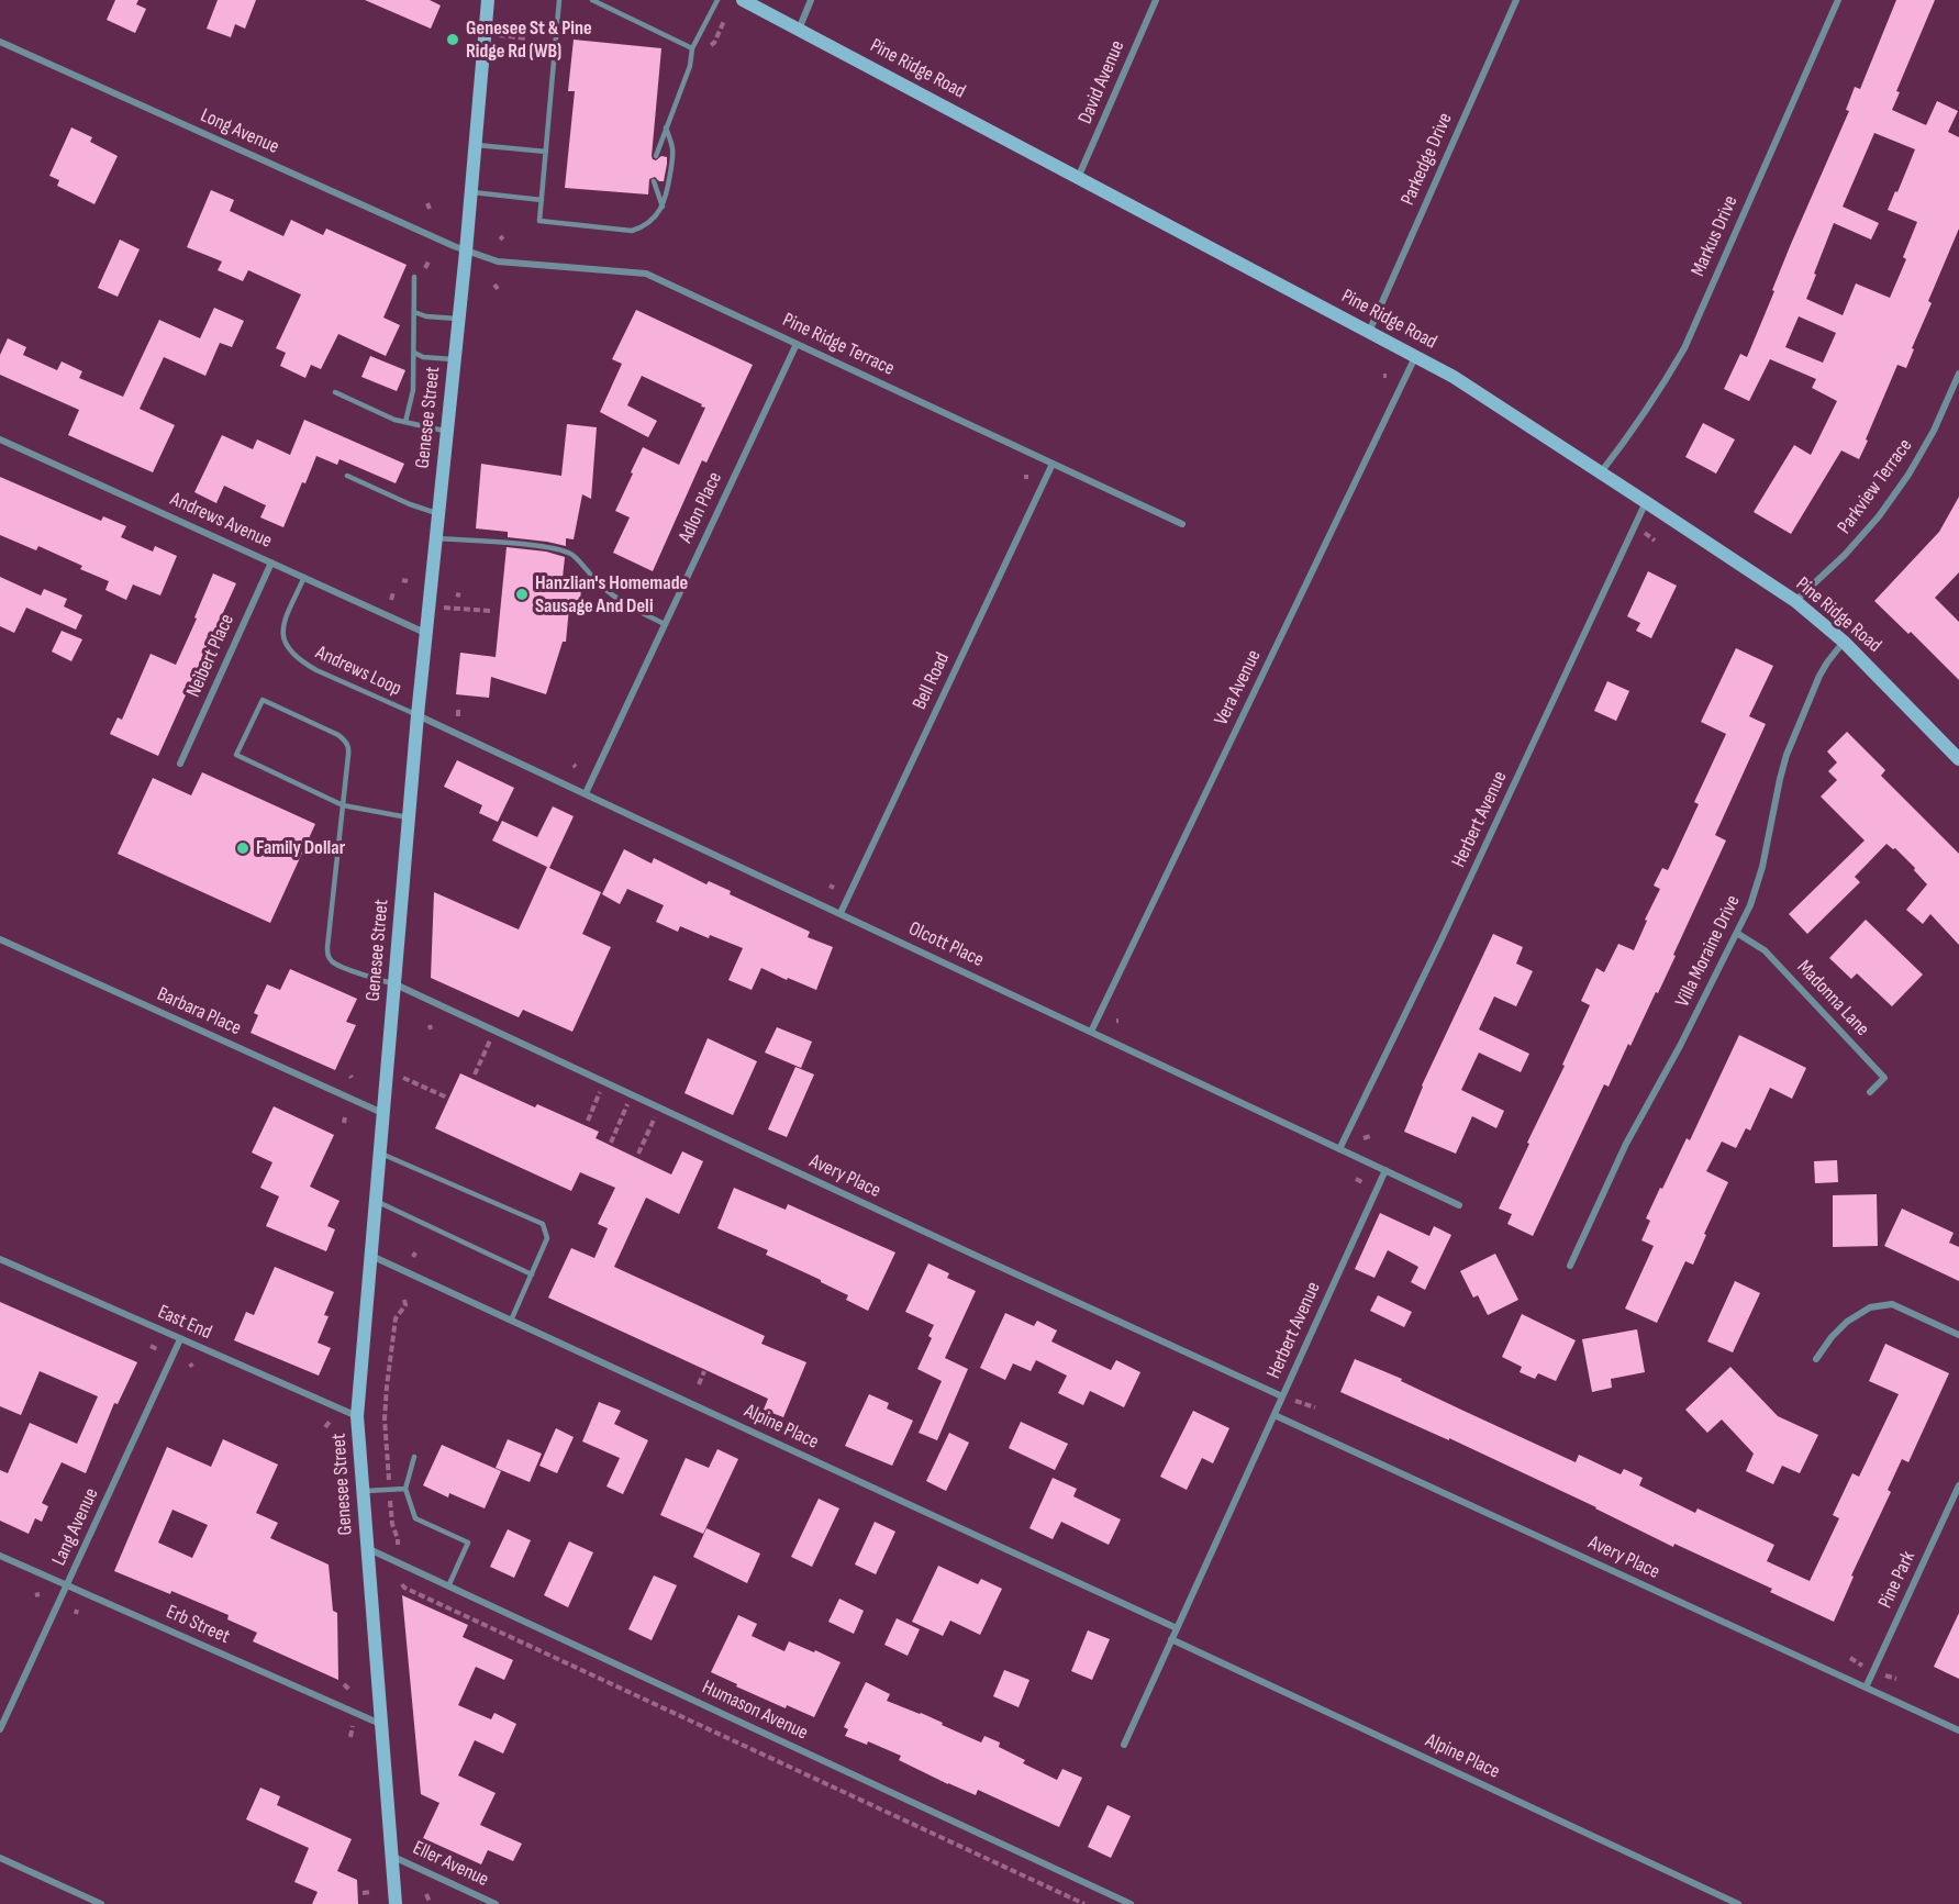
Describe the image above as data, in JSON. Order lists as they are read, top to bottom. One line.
{"streets":{"main road":["Pine Ridge Road","Genesee Street"],"street":["David Avenue","Long Avenue","Parkedge Drive","Markus Drive","Pine Ridge Terrace","Parkview Terrace","Adlon Place","Andrews Avenue","Neibert Place","Bell Road","Vera Avenue","Herbert Avenue","Olcott Place","Villa Moraine Drive","Madonna Lane","Barbara Place","Avery Place","East End","Alpine Place","Lang Avenue","Pine Park","Erb Street","Humason Avenue","Eller Avenue"],"lane":["Andrews Loop"]},"crossings":[["Pine Ridge Road","David Avenue"],["Pine Ridge Road","Parkedge Drive"],["Pine Ridge Road","Markus Drive"],["Pine Ridge Road","Parkview Terrace"],["Pine Ridge Road","Vera Avenue"],["Pine Ridge Road","Herbert Avenue"],["Pine Ridge Road","Villa Moraine Drive"],["Long Avenue","Pine Ridge Terrace"],["Long Avenue","Genesee Street"],["Pine Ridge Terrace","Genesee Street"],["Pine Ridge Terrace","Adlon Place"],["Pine Ridge Terrace","Bell Road"],["Genesee Street","Andrews Avenue"],["Genesee Street","Andrews Loop"],["Genesee Street","Olcott Place"],["Genesee Street","Barbara Place"],["Genesee Street","Avery Place"],["Genesee Street","East End"],["Genesee Street","Alpine Place"],["Genesee Street","Erb Street"],["Genesee Street","Humason Avenue"],["Genesee Street","Eller Avenue"],["Adlon Place","Olcott Place"],["Andrews Avenue","Neibert Place"],["Andrews Avenue","Andrews Loop"],["Andrews Loop","Olcott Place"],["Bell Road","Olcott Place"],["Vera Avenue","Olcott Place"],["Herbert Avenue","Olcott Place"],["Herbert Avenue","Avery Place"],["Villa Moraine Drive","Madonna Lane"],["Avery Place","Pine Park"],["East End","Lang Avenue"],["Lang Avenue","Erb Street"]],"places":["Genesee St & Pine Ridge Rd (WB)","Hanzlian's Homemade Sausage And Deli","Family Dollar"]}
